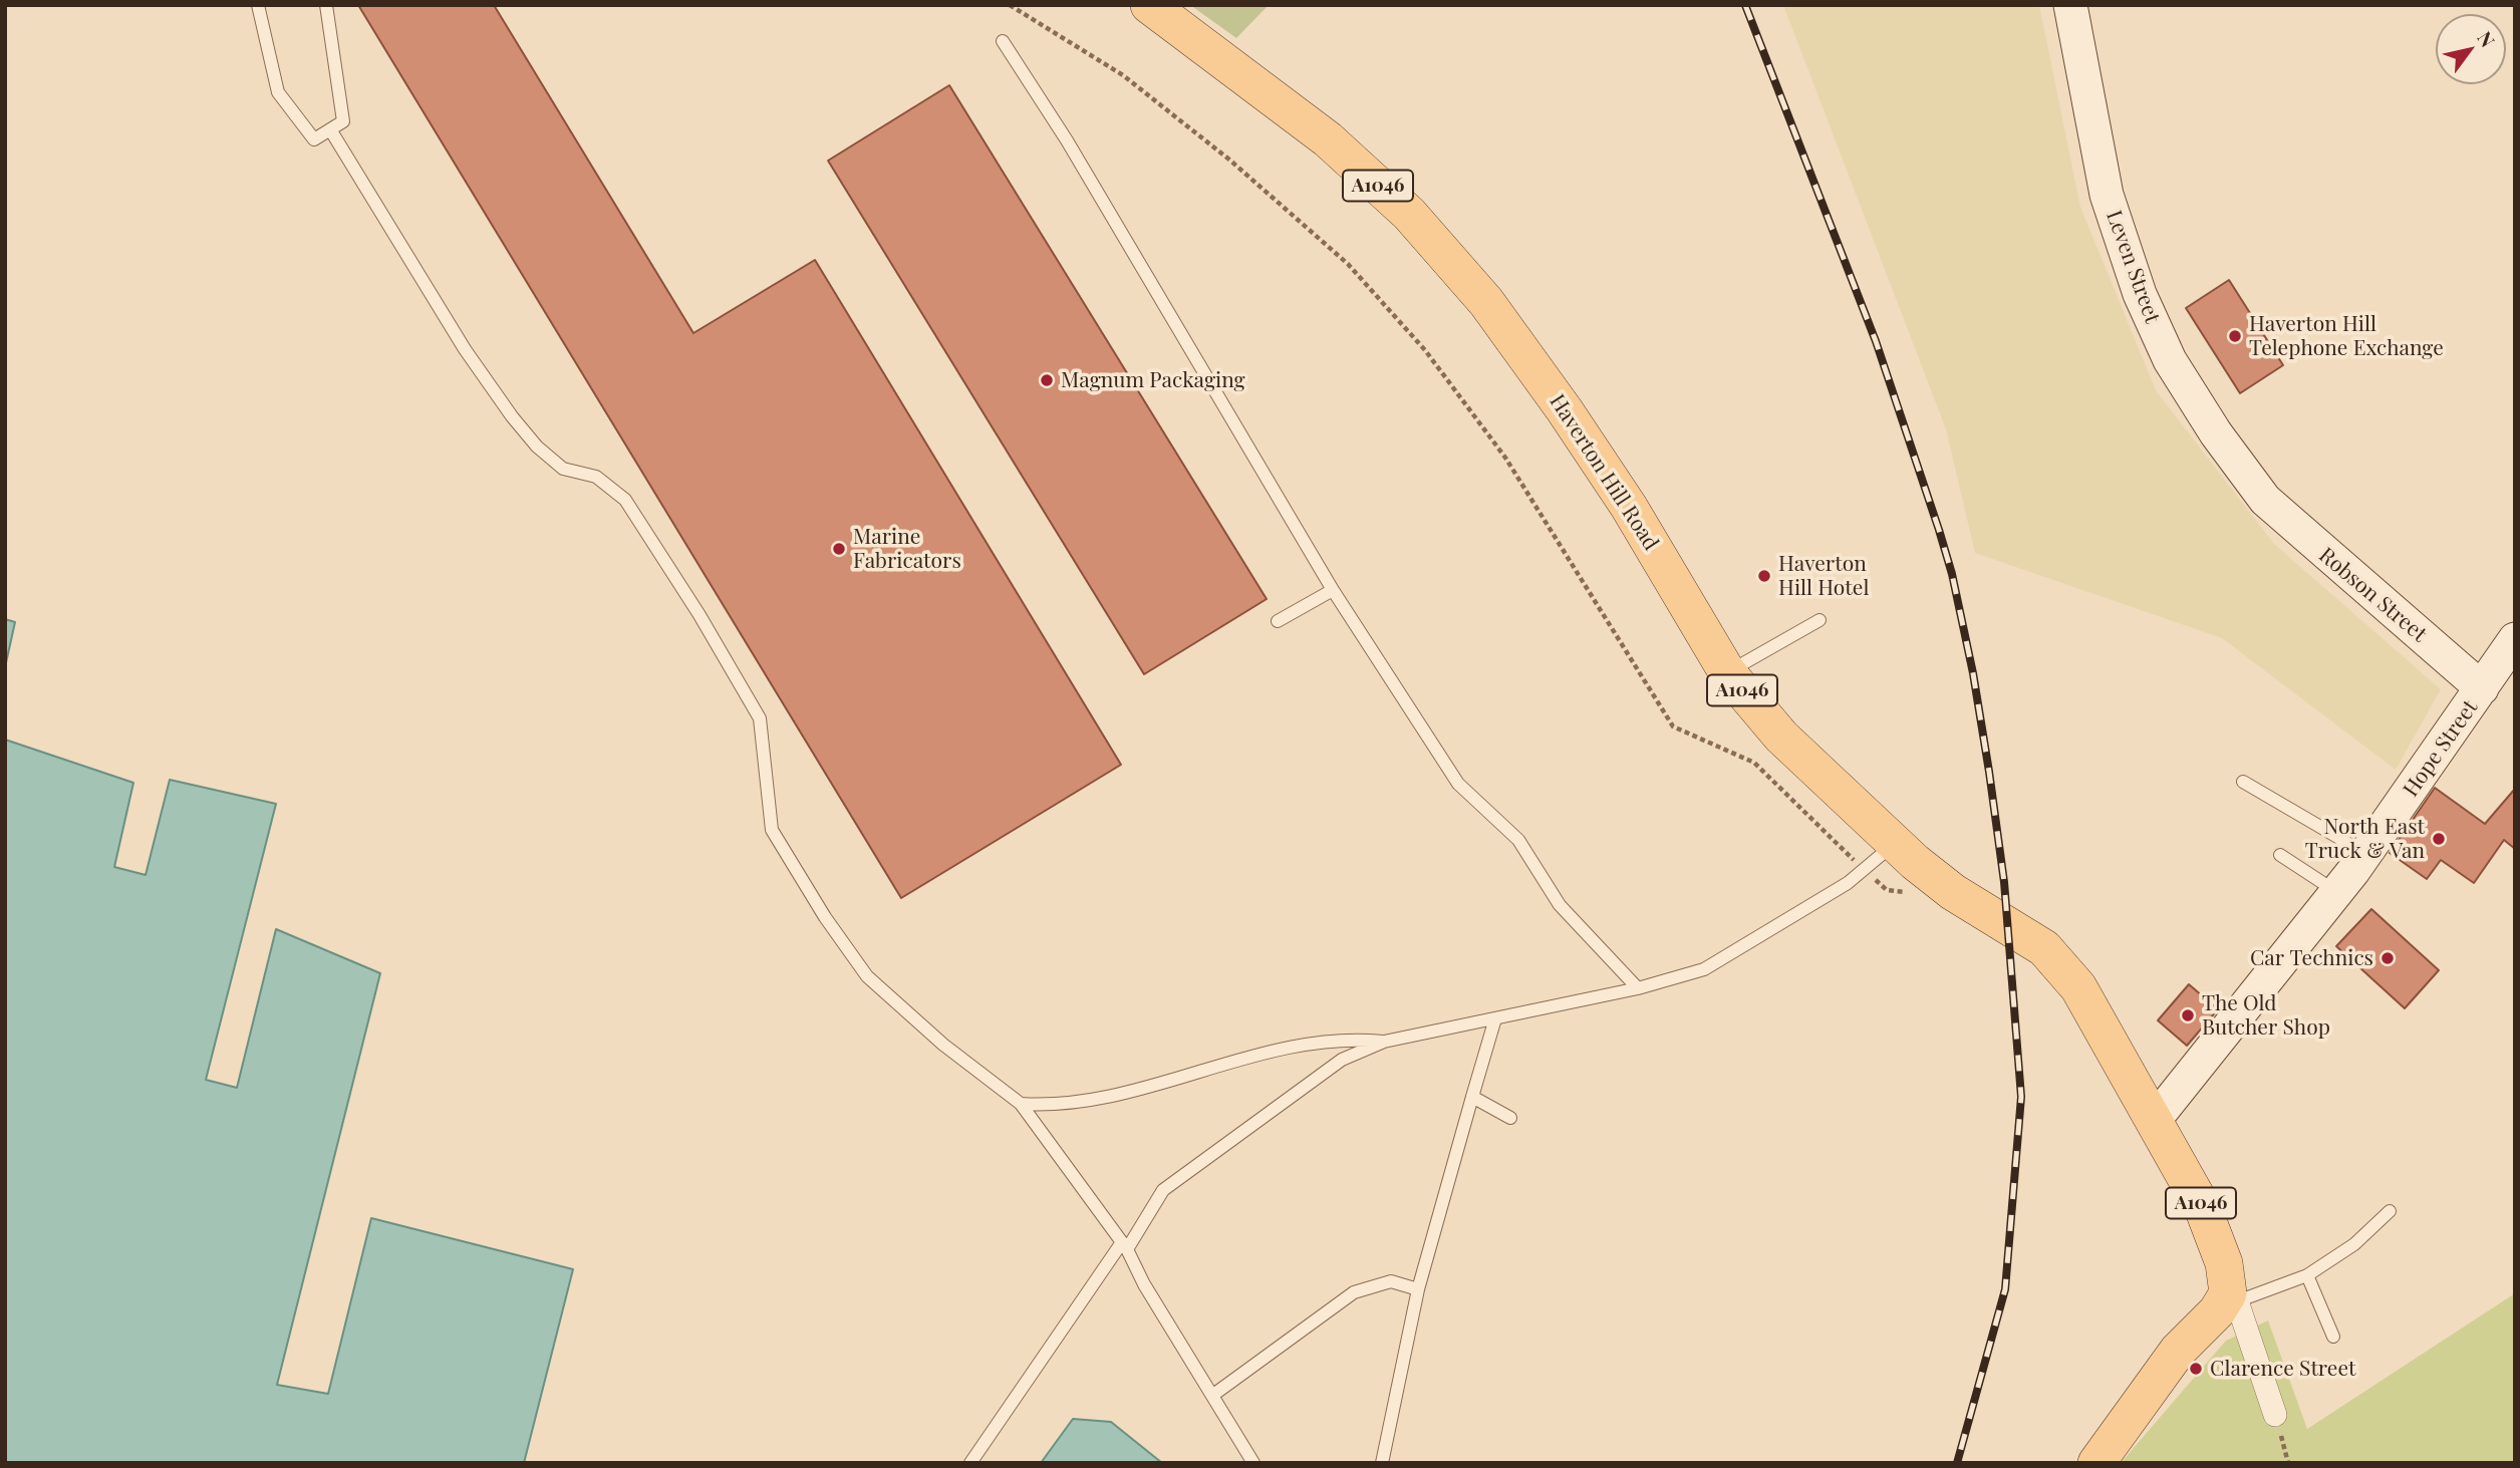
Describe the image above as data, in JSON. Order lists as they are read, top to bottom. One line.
{"streets":{"main road":["A1046","Leven Street","Haverton Hill Road","Robson Street","Hope Street"]},"crossings":[["A1046","Haverton Hill Road"],["A1046","Hope Street"],["Leven Street","Robson Street"],["Haverton Hill Road","Hope Street"],["Robson Street","Hope Street"]],"places":["Haverton Hill Telephone Exchange","Magnum Packaging","Marine Fabricators","Haverton Hill Hotel","North East Truck & Van","Car Technics","The Old Butcher Shop","Clarence Street"],"north":"top right"}
